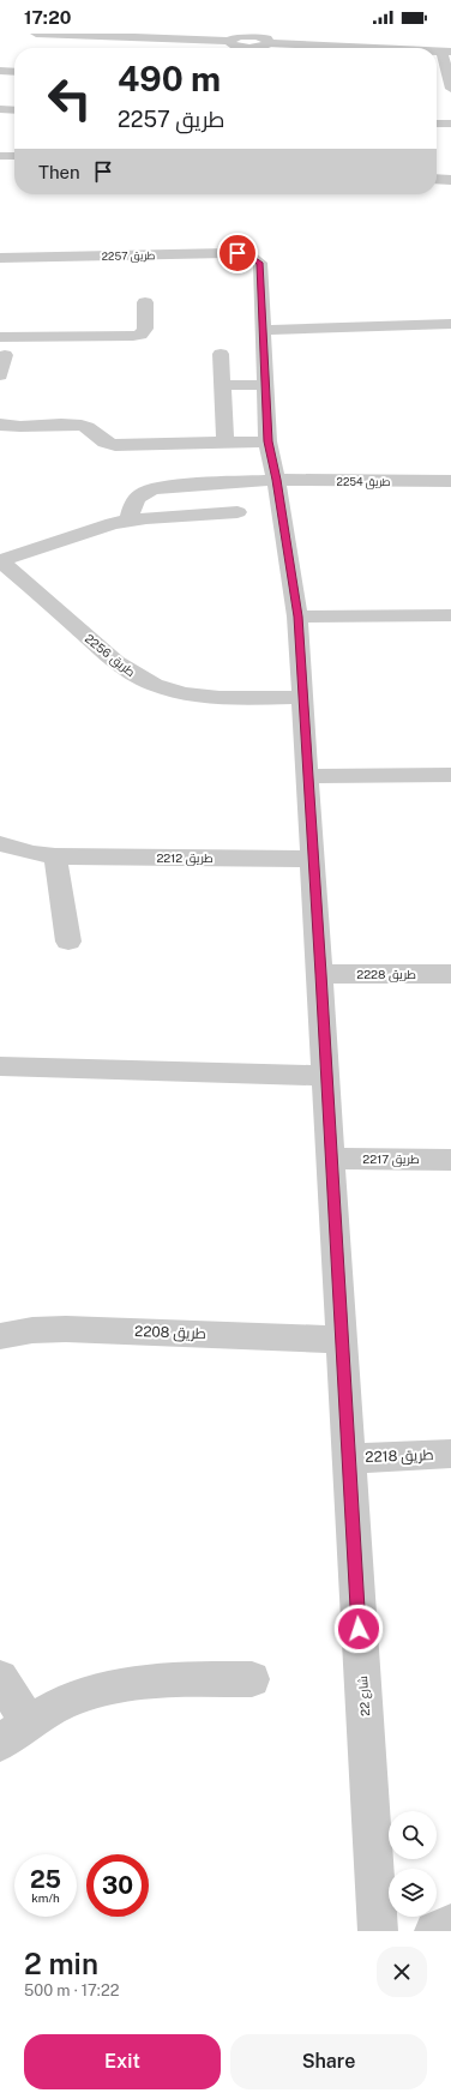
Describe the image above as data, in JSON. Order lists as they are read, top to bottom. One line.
{"streets":{"street":["طريق 2257","طريق 2254","طريق 2256","طريق 2212","طريق 2228","طريق 2217","طريق 2208","طريق 2218","شارع 22"]},"crossings":[["طريق 2257","شارع 22"],["طريق 2254","شارع 22"],["طريق 2256","شارع 22"],["طريق 2212","شارع 22"],["طريق 2228","شارع 22"],["طريق 2217","شارع 22"],["طريق 2208","شارع 22"],["طريق 2218","شارع 22"]],"page":{"status":"17:20","turn":["490 m","طريق 2257"],"then":"Then","speed":"25 km/h","limit":"30","heading":["2 min","500 m · 17:22"],"buttons":["Exit","Share"]}}
